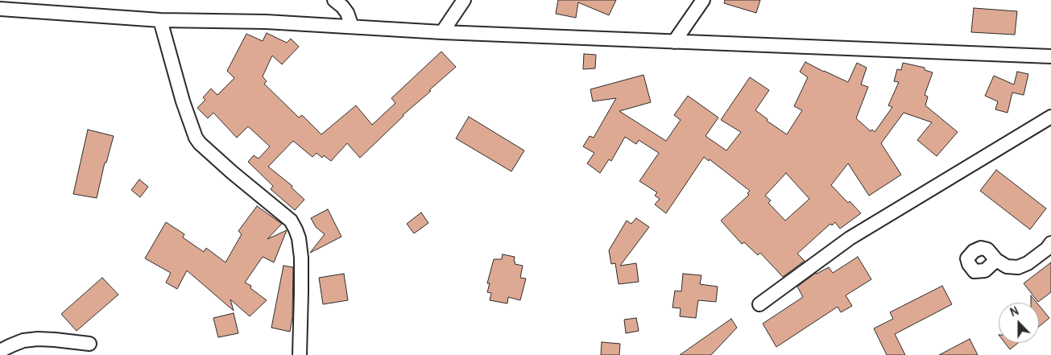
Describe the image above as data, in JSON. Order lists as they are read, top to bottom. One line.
{"north":"top"}
